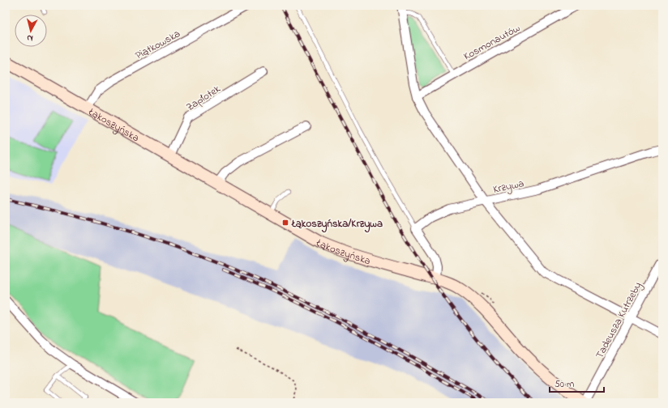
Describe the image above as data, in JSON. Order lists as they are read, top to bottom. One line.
{"streets":{"street":["Kosmonautów","Piątkowska","Zapłotek","Łąkoszyńska","Krzywa","Tadeusza Kutrzeby"]},"crossings":[["Piątkowska","Łąkoszyńska"],["Zapłotek","Łąkoszyńska"],["Łąkoszyńska","Tadeusza Kutrzeby"]],"places":{"transit":["Łąkoszyńska/Krzywa"]},"scale_bar":"50 m","north":"bottom"}
